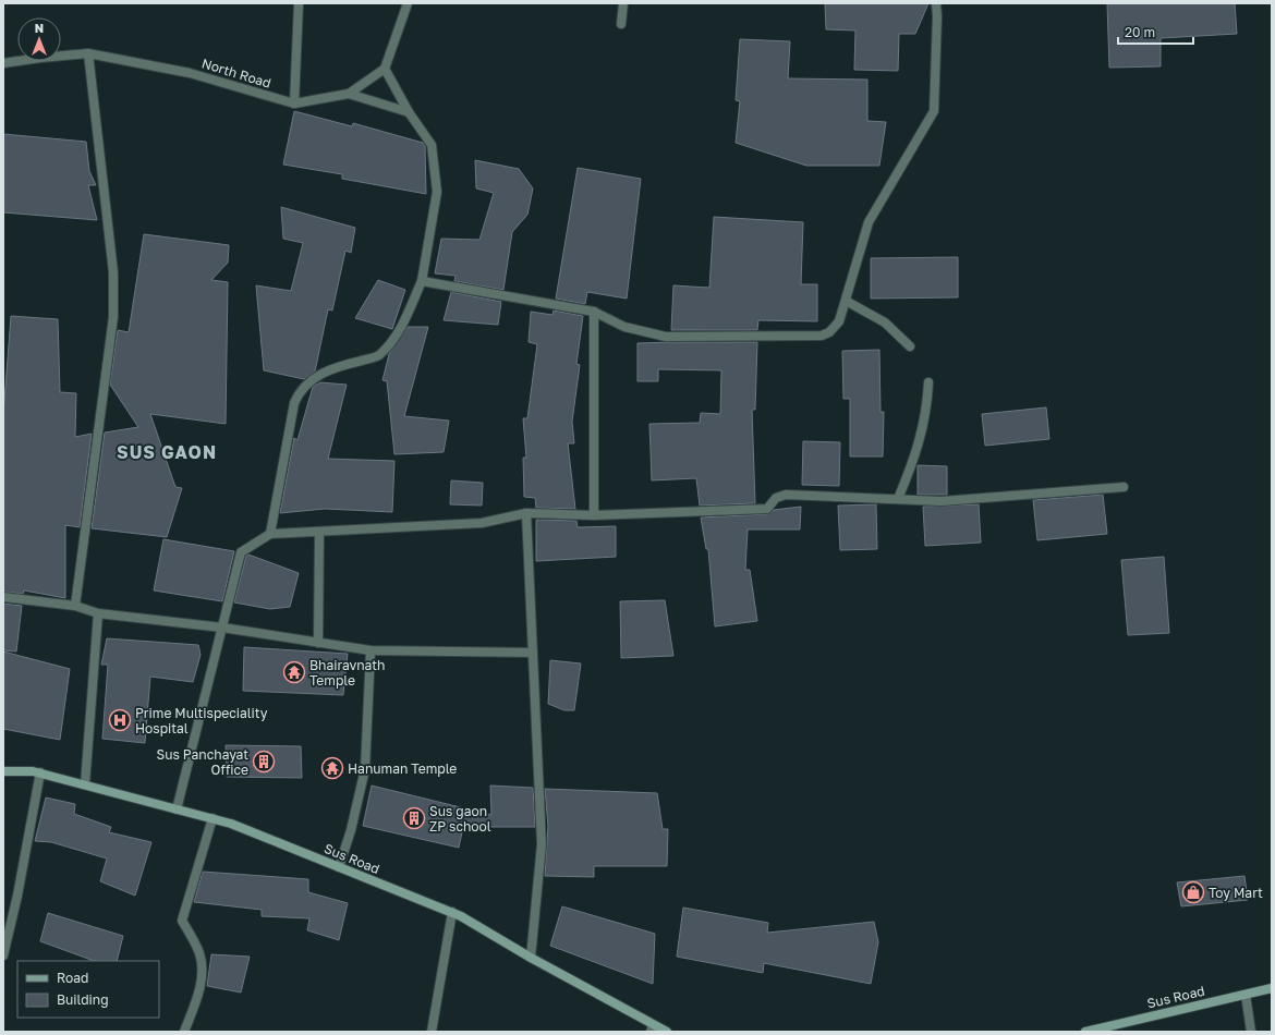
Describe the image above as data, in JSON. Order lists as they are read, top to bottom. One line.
{"streets":{"main road":["Sus Road"],"street":["North Road"]},"districts":["SUS GAON"],"places":{"temple":["Bhairavnath Temple","Hanuman Temple"],"hospital":["Prime Multispeciality Hospital"],"building":["Sus Panchayat Office","Sus gaon ZP school"],"shop":["Toy Mart"]},"legend":["Road","Building"],"scale_bar":"20 m","north":"top"}
